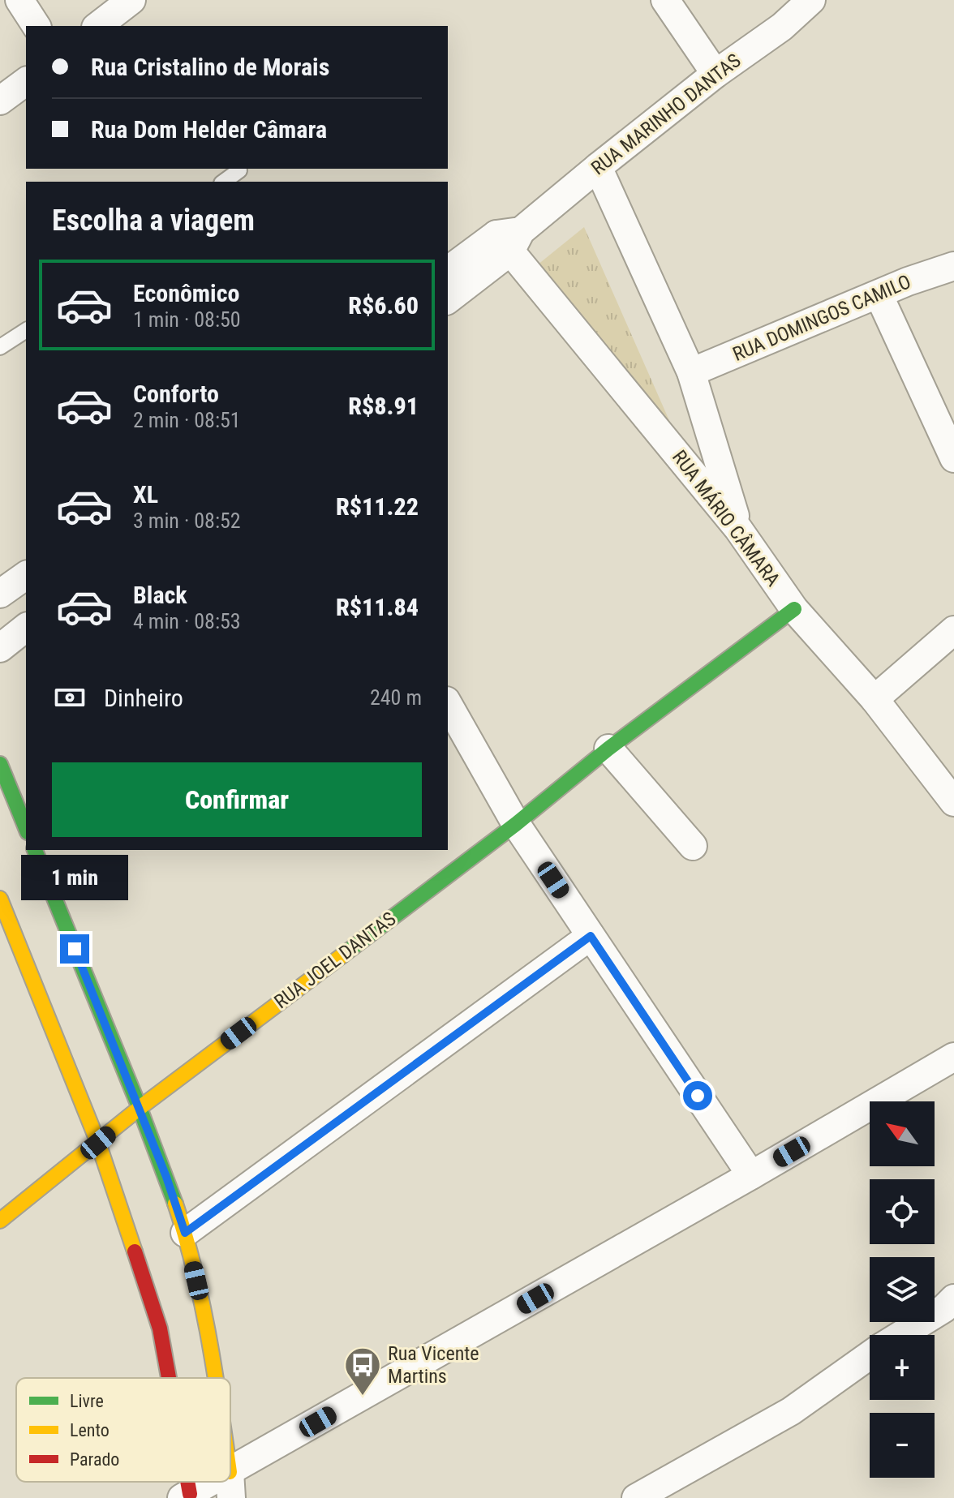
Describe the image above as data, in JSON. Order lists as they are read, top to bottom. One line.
{"streets":{"street":["RUA MARINHO DANTAS","RUA DOMINGOS CAMILO","RUA MÁRIO CÂMARA","RUA JOEL DANTAS"]},"crossings":[["RUA MARINHO DANTAS","RUA MÁRIO CÂMARA"],["RUA MÁRIO CÂMARA","RUA JOEL DANTAS"]],"places":{"bus stop":["Rua Vicente Martins"]},"legend":["Livre","Lento","Parado"],"north":"top left","page":{"banner":["Rua Cristalino de Morais","Rua Dom Helder Câmara"],"heading":"Escolha a viagem","list":[{"name":"Econômico","note":"1 min · 08:50","value":"R$6.60"},{"name":"Conforto","note":"2 min · 08:51","value":"R$8.91"},{"name":"XL","note":"3 min · 08:52","value":"R$11.22"},{"name":"Black","note":"4 min · 08:53","value":"R$11.84"}],"pay":["Dinheiro","240 m"],"buttons":"Confirmar","bubble":"1 min","map_buttons":["+","−"]}}
